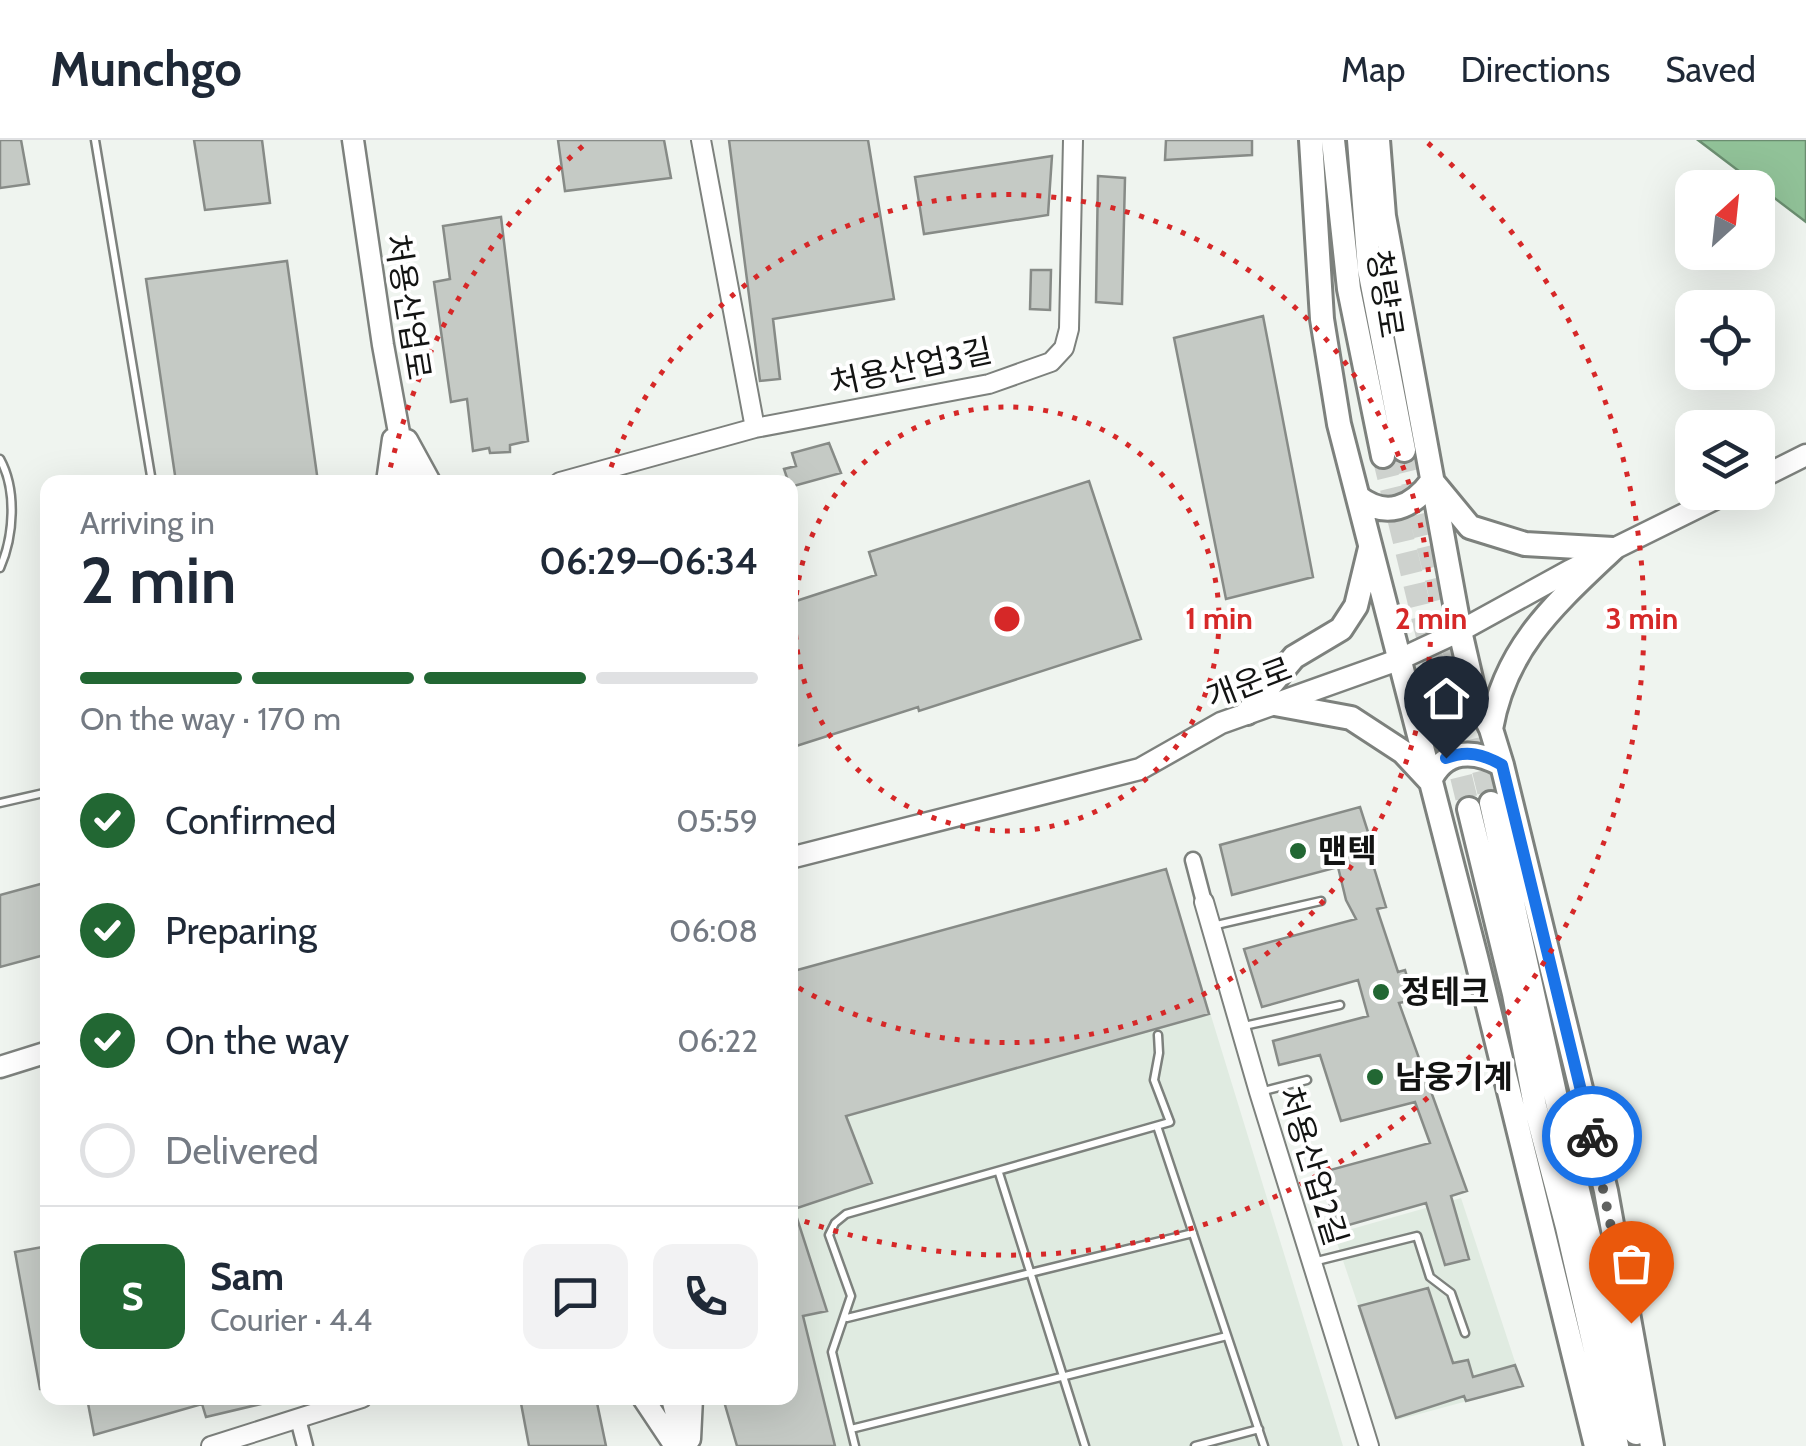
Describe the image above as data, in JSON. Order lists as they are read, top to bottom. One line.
{"streets":{"highway":["청량로"],"main road":["처용산업로","개운로"],"street":["처용산업3길","처용산업2길"]},"places":["맨텍","정테크","남웅기계"],"north":"top right","page":{"header":"Munchgo","nav":["Map","Directions","Saved"],"heading":["2 min","Arriving in","06:29–06:34"],"panel":["Sam","Courier · 4.4"],"bar":"On the way · 170 m","list":[["Confirmed","05:59"],["Preparing","06:08"],["On the way","06:22"],"Delivered"],"round":"S"},"rings":["1 min","2 min","3 min"]}
